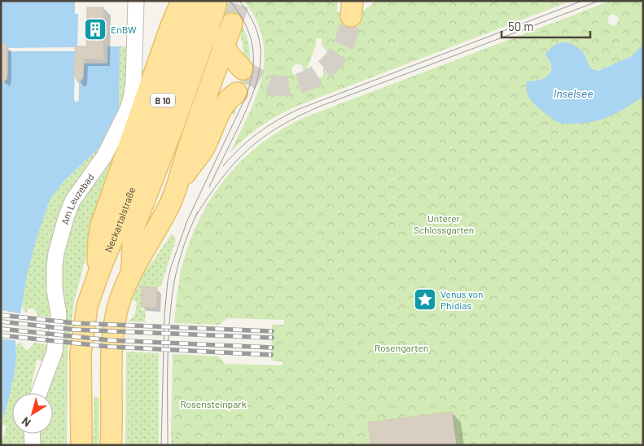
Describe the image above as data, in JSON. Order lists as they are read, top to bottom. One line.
{"streets":{"main road":["B 10","Neckartalstraße"],"street":["Am Leuzebad"]},"crossings":[["B 10","Neckartalstraße"]],"water":["Inselsee"],"parks":["Unterer Schlossgarten","Rosengarten","Rosensteinpark"],"places":{"building":["EnBW"],"place":["Venus von Phidias"]},"scale_bar":"50 m","north":"bottom left"}
